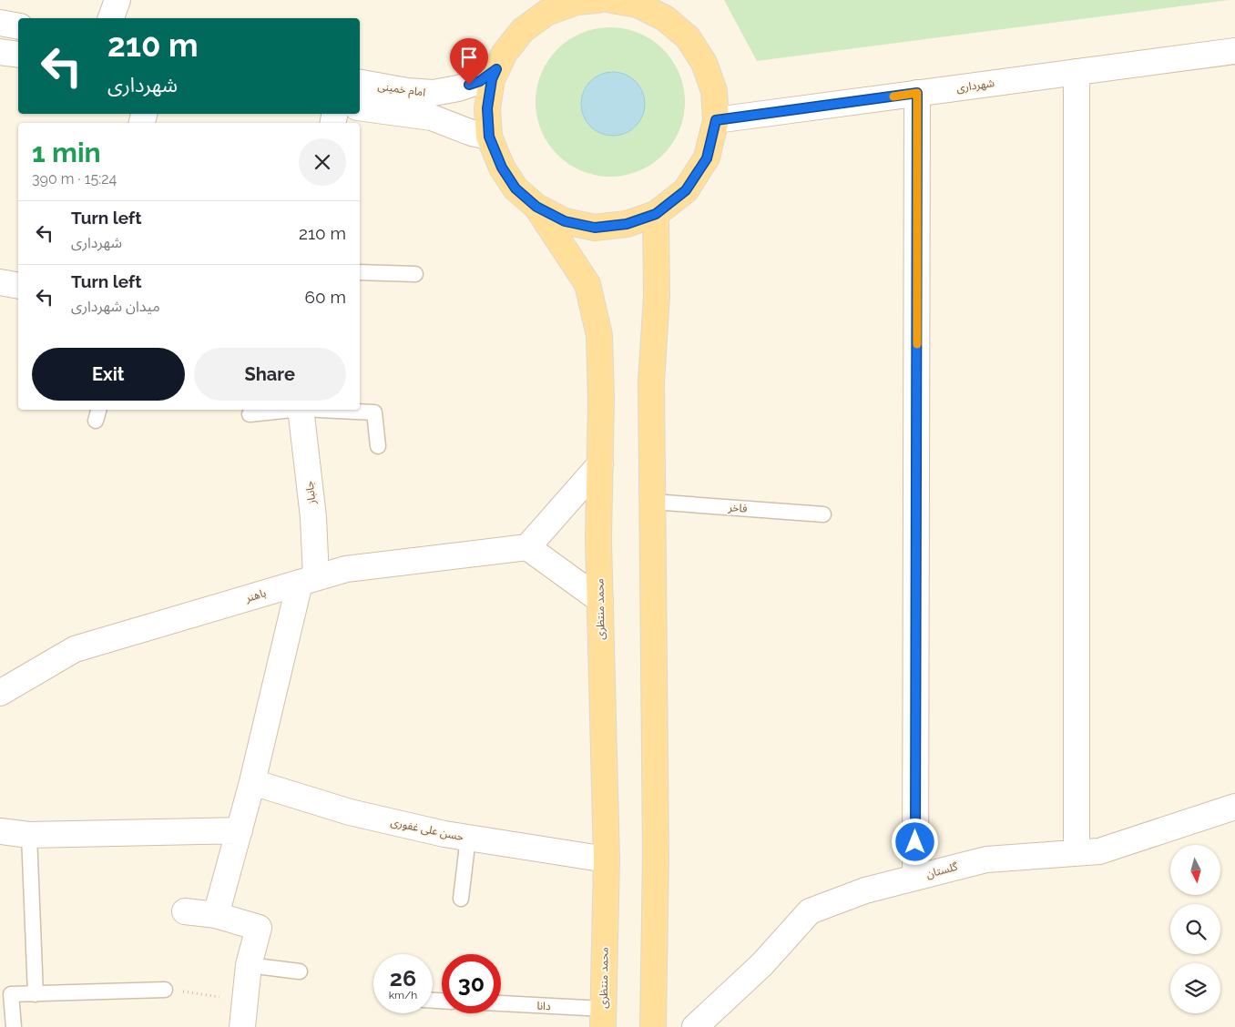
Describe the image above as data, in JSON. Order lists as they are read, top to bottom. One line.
{"streets":{"main road":["محمد منتظری"],"street":["شهرداری","امام خمینی","جانباز","باهنر","حسن علی غفوری","گلستان"],"lane":["فاخر","دانا"]},"crossings":[["جانباز","باهنر"],["جانباز","حسن علی غفوری"],["محمد منتظری","حسن علی غفوری"],["محمد منتظری","دانا"]],"north":"bottom","page":{"turn":["210 m","شهرداری"],"heading":["1 min","390 m · 15:24"],"list":[{"name":"Turn left","note":"شهرداری","value":"210 m"},{"name":"Turn left","note":"میدان شهرداری","value":"60 m"}],"buttons":["Exit","Share"],"speed":"26 km/h","limit":"30"}}
